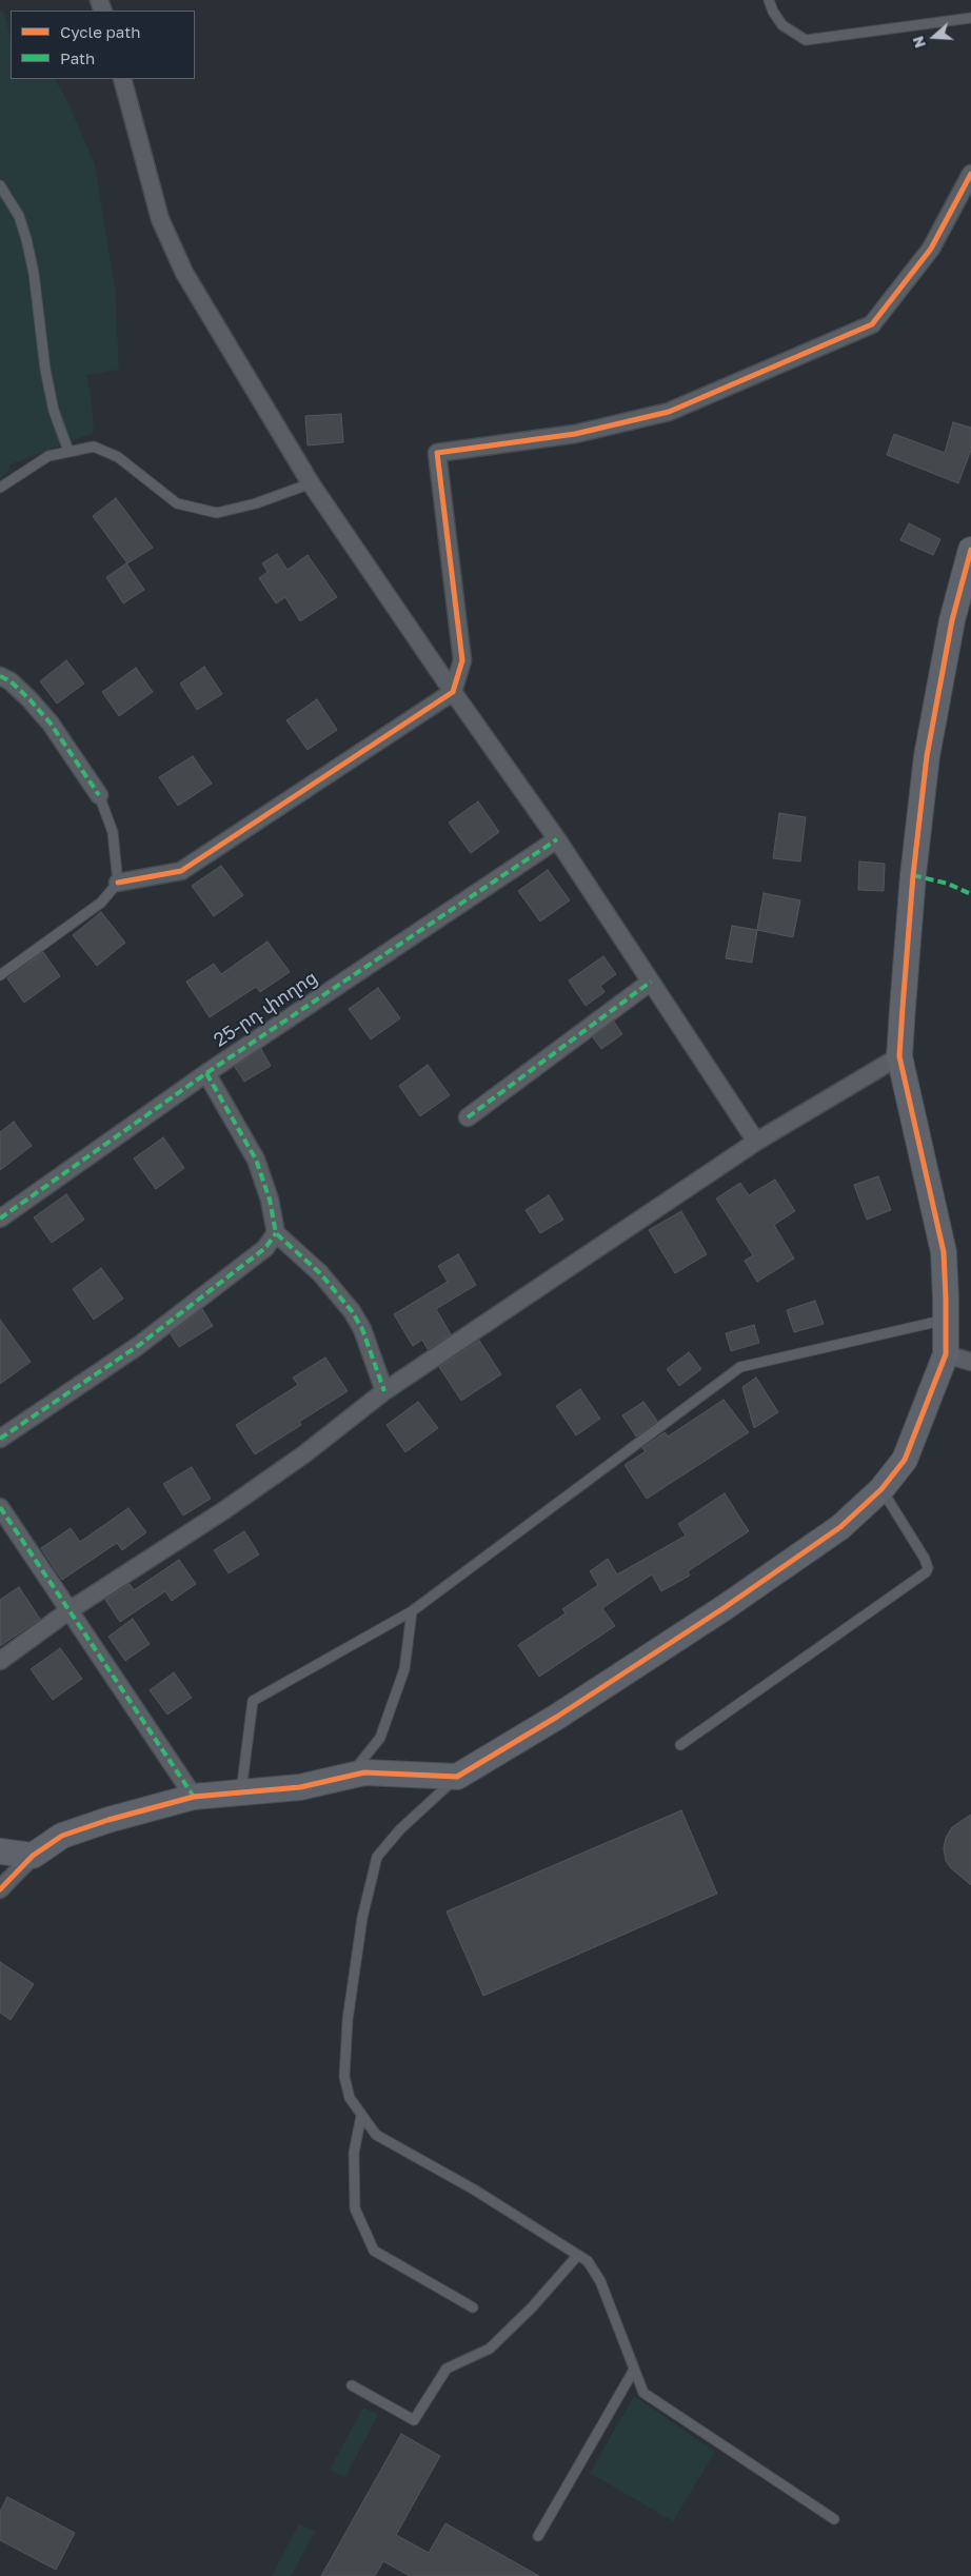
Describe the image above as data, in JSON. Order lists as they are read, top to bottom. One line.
{"streets":{"street":["25-րդ փողոց"]},"legend":["Cycle path","Path"],"north":"left"}
